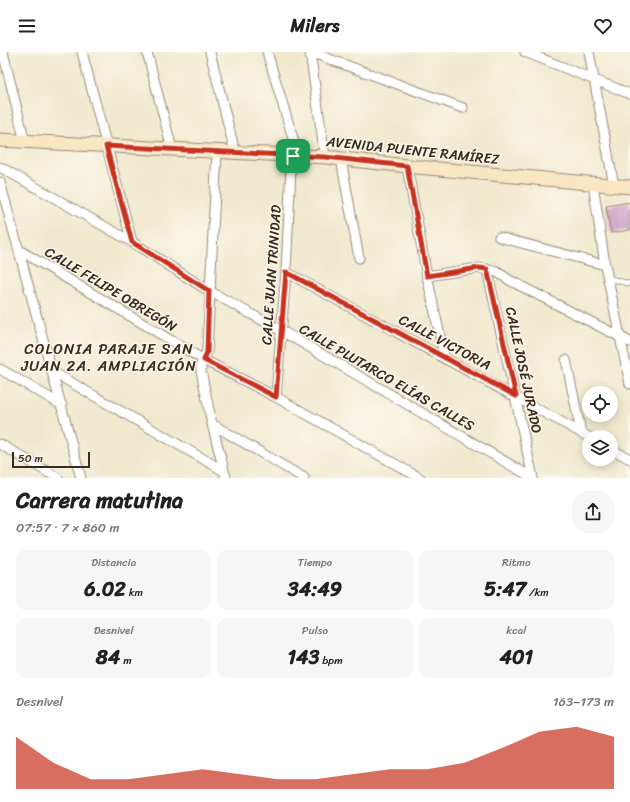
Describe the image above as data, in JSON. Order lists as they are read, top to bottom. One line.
{"streets":{"street":["AVENIDA PUENTE RAMÍREZ","CALLE JUAN TRINIDAD","CALLE FELIPE OBREGÓN","CALLE VICTORIA","CALLE JOSÉ JURADO","CALLE PLUTARCO ELÍAS CALLES"]},"crossings":[["AVENIDA PUENTE RAMÍREZ","CALLE JUAN TRINIDAD"],["CALLE JUAN TRINIDAD","CALLE FELIPE OBREGÓN"],["CALLE JUAN TRINIDAD","CALLE VICTORIA"],["CALLE JUAN TRINIDAD","CALLE PLUTARCO ELÍAS CALLES"],["CALLE VICTORIA","CALLE JOSÉ JURADO"],["CALLE JOSÉ JURADO","CALLE PLUTARCO ELÍAS CALLES"]],"districts":["COLONIA PARAJE SAN JUAN 2A. AMPLIACIÓN"],"scale_bar":"50 m","page":{"header":"Milers","scale":"50 m","heading":["Carrera matutina","07:57 · 7 × 860 m"],"stats":[["Distancia","6.02 km"],["Tiempo","34:49"],["Ritmo","5:47 /km"],["Desnivel","84 m"],["Pulso","143 bpm"],["kcal","401"]],"chart":["Desnivel","163–173 m"]}}
